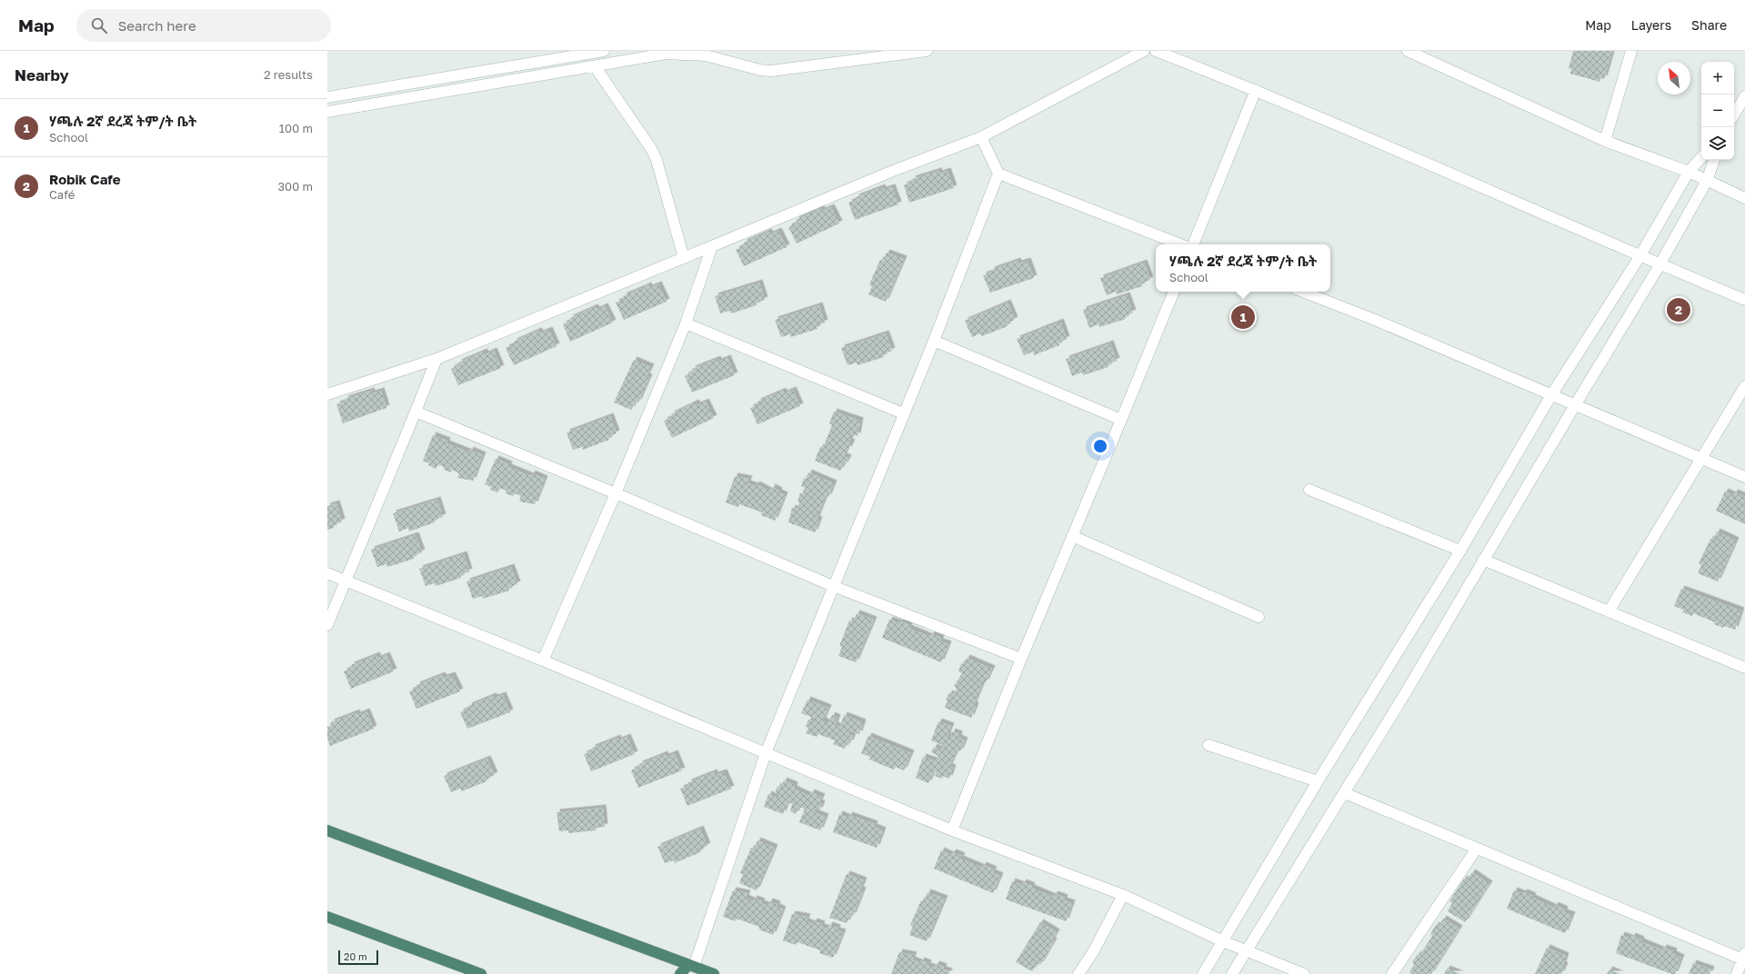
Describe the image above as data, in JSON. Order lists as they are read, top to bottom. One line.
{"scale_bar":"20 m","north":"top left","page":{"header":"Map","search":"Search here","nav":["Map","Layers","Share"],"heading":["Nearby","2 results"],"map_buttons":["+","−"],"list":[{"mark":"1","name":"ሃጫሉ 2ኛ ደረጃ ትም/ት ቤት","note":"School","value":"100 m"},{"mark":"2","name":"Robik Cafe","note":"Café","value":"300 m"}],"popup":["ሃጫሉ 2ኛ ደረጃ ትም/ት ቤት","School"],"pins":["2","1"],"scale":"20 m"}}
